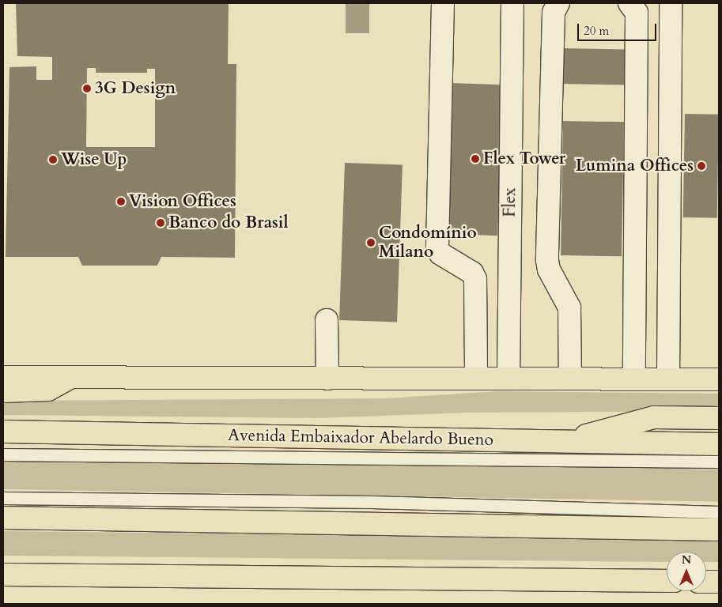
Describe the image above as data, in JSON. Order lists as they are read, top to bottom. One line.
{"streets":{"main road":["Avenida Embaixador Abelardo Bueno"],"street":["Flex"]},"places":["3G Design","Flex Tower","Wise Up","Lumina Offices","Vision Offices","Banco do Brasil","Condomínio Milano"],"scale_bar":"20 m","north":"top"}
